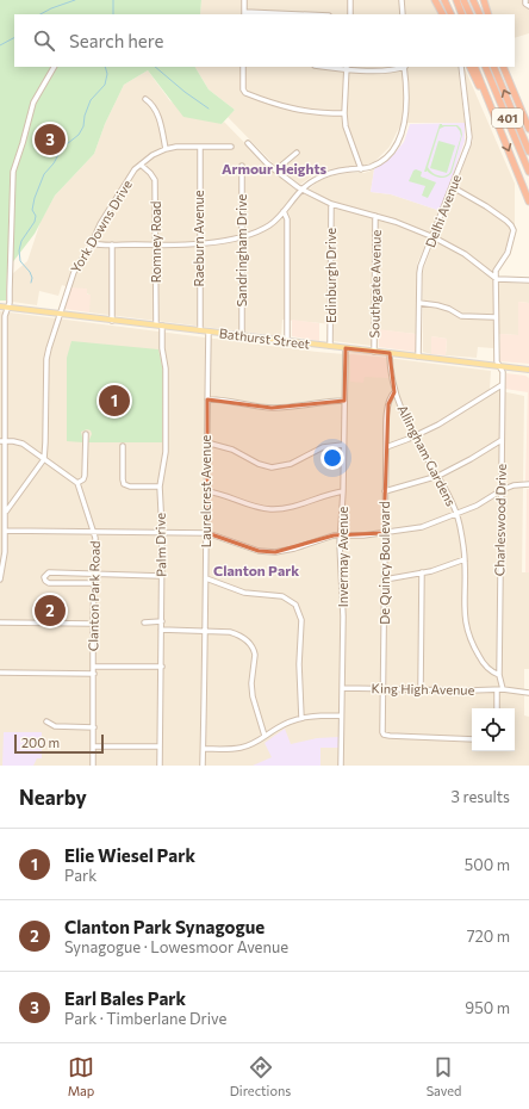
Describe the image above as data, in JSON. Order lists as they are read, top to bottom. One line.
{"streets":{"highway":["401"],"main road":["Bathurst Street"],"street":["Delhi Avenue","York Downs Drive","Raeburn Avenue","Romney Road","Sandringham Drive","Edinburgh Drive","Southgate Avenue","Allingham Gardens","Laurelcrest Avenue","Charleswood Drive","Palm Drive","Invermay Avenue","De Quincy Boulevard","Clanton Park Road","King High Avenue"]},"crossings":[["Delhi Avenue","Bathurst Street"],["Delhi Avenue","Charleswood Drive"],["York Downs Drive","Raeburn Avenue"],["York Downs Drive","Romney Road"],["York Downs Drive","Bathurst Street"],["Raeburn Avenue","Bathurst Street"],["Romney Road","Bathurst Street"],["Sandringham Drive","Bathurst Street"],["Edinburgh Drive","Bathurst Street"],["Southgate Avenue","Bathurst Street"],["Bathurst Street","Allingham Gardens"],["Bathurst Street","Laurelcrest Avenue"],["Bathurst Street","Charleswood Drive"],["Bathurst Street","Palm Drive"],["Bathurst Street","Invermay Avenue"],["Allingham Gardens","Charleswood Drive"],["Allingham Gardens","De Quincy Boulevard"],["Invermay Avenue","King High Avenue"],["De Quincy Boulevard","King High Avenue"]],"districts":["Armour Heights","Clanton Park"],"scale_bar":"200 m","page":{"search":"Search here","pins":["3","1","2"],"scale":"200 m","heading":["Nearby","3 results"],"list":[{"mark":"1","name":"Elie Wiesel Park","note":"Park","value":"500 m"},{"mark":"2","name":"Clanton Park Synagogue","note":"Synagogue · Lowesmoor Avenue","value":"720 m"},{"mark":"3","name":"Earl Bales Park","note":"Park · Timberlane Drive","value":"950 m"}],"nav":["Map","Directions","Saved"]}}
